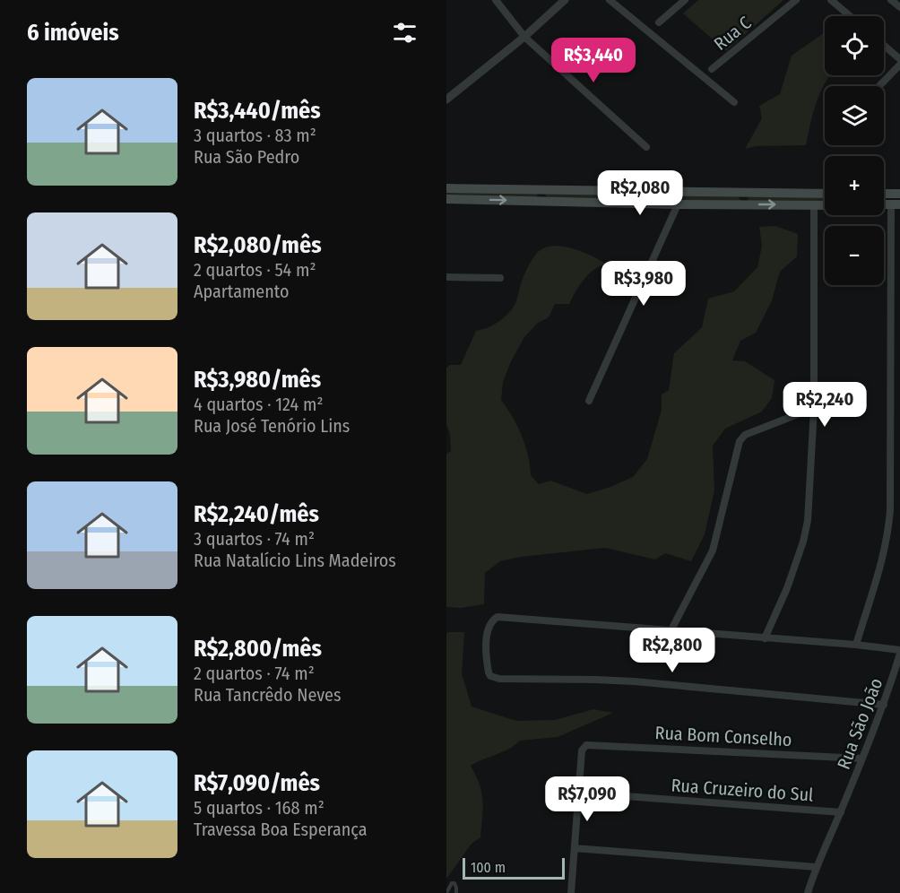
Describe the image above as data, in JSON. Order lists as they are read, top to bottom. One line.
{"streets":{"street":["Rua C","Rua São João","Rua Bom Conselho","Rua Cruzeiro do Sul"]},"crossings":[["Rua São João","Rua Bom Conselho"],["Rua São João","Rua Cruzeiro do Sul"],["Rua Bom Conselho","Rua Cruzeiro do Sul"]],"scale_bar":"100 m","page":{"heading":"6 imóveis","map_buttons":["+","−"],"price":["R$3,440","R$2,080","R$3,980","R$2,240","R$2,800","R$7,090"],"list":[{"name":"R$3,440/mês","note":"3 quartos · 83 m² · Rua São Pedro"},{"name":"R$2,080/mês","note":"2 quartos · 54 m² · Apartamento"},{"name":"R$3,980/mês","note":"4 quartos · 124 m² · Rua José Tenório Lins"},{"name":"R$2,240/mês","note":"3 quartos · 74 m² · Rua Natalício Lins Madeiros"},{"name":"R$2,800/mês","note":"2 quartos · 74 m² · Rua Tancrêdo Neves"},{"name":"R$7,090/mês","note":"5 quartos · 168 m² · Travessa Boa Esperança"}],"scale":"100 m"}}
